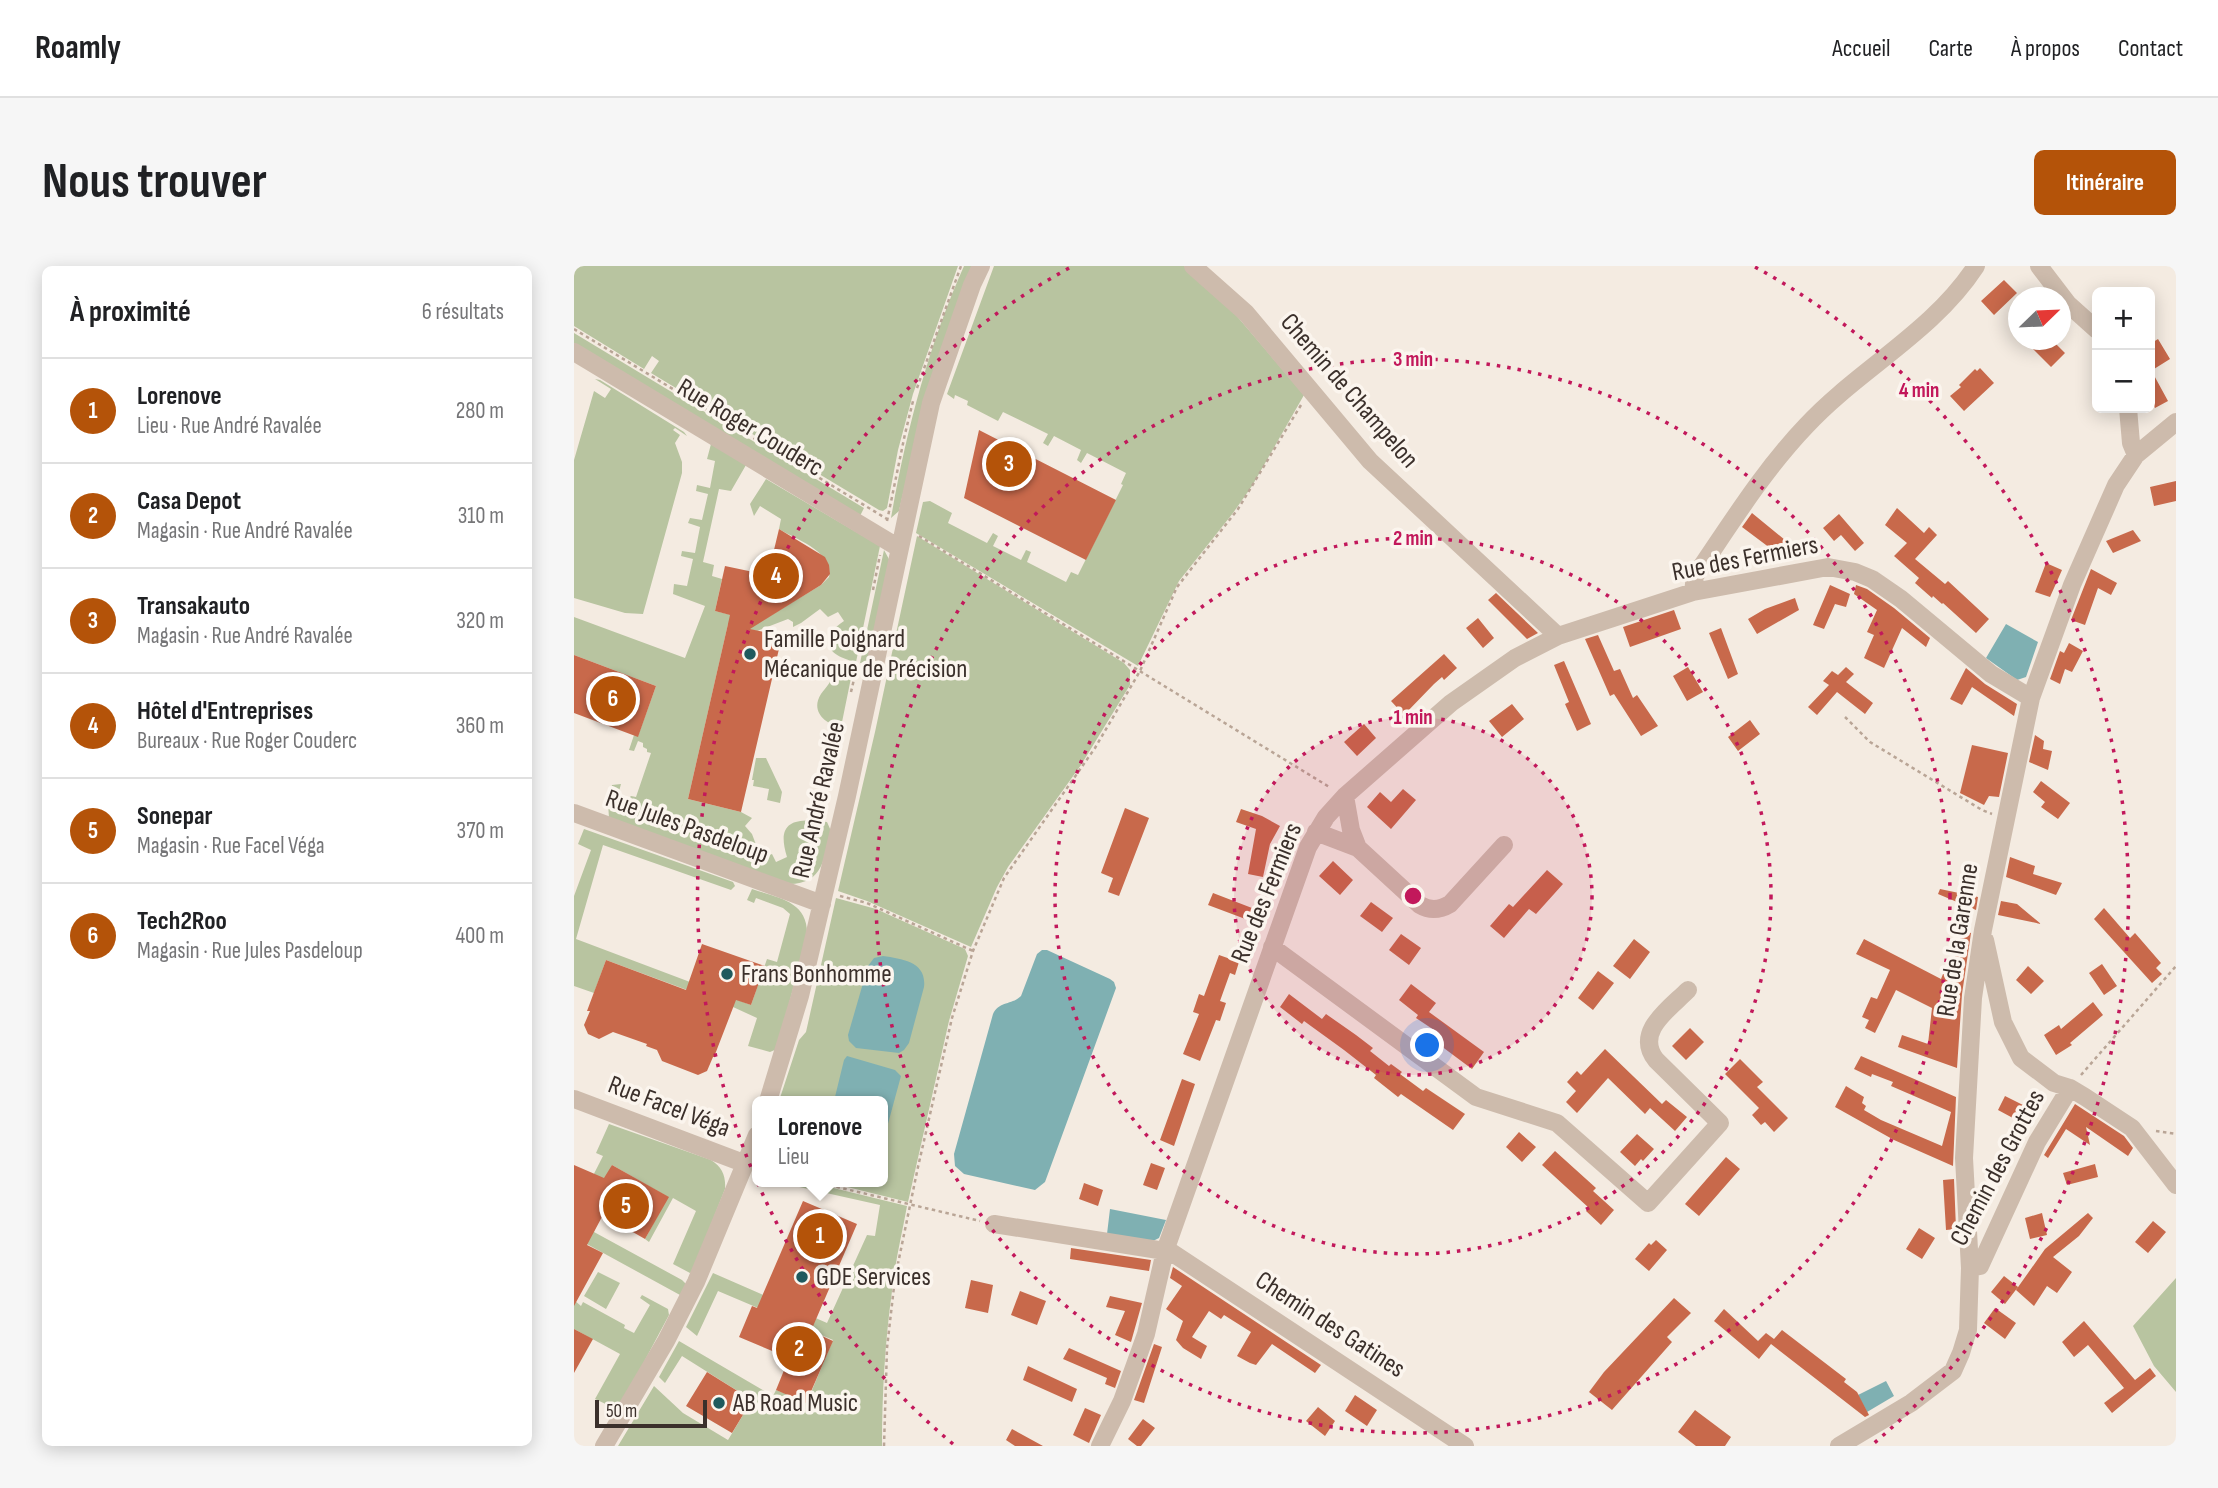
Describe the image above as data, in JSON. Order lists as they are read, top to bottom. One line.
{"streets":{"street":["Chemin de Champelon","Rue Roger Couderc","Rue des Fermiers","Rue André Ravalée","Rue Jules Pasdeloup","Rue de la Garenne","Rue Facel Véga","Chemin des Grottes","Chemin des Gatines"]},"crossings":[["Chemin de Champelon","Rue des Fermiers"],["Rue Roger Couderc","Rue André Ravalée"],["Rue des Fermiers","Rue de la Garenne"],["Rue des Fermiers","Chemin des Gatines"],["Rue André Ravalée","Rue Jules Pasdeloup"],["Rue de la Garenne","Chemin des Grottes"]],"places":["Famille Poignard Mécanique de Précision","Frans Bonhomme","GDE Services","AB Road Music"],"scale_bar":"50 m","north":"top right","page":{"header":"Roamly","nav":["Accueil","Carte","À propos","Contact"],"buttons":"Itinéraire","title":"Nous trouver","heading":["À proximité","6 résultats"],"map_buttons":["+","−"],"list":[{"mark":"1","name":"Lorenove","note":"Lieu · Rue André Ravalée","value":"280 m"},{"mark":"2","name":"Casa Depot","note":"Magasin · Rue André Ravalée","value":"310 m"},{"mark":"3","name":"Transakauto","note":"Magasin · Rue André Ravalée","value":"320 m"},{"mark":"4","name":"Hôtel d'Entreprises","note":"Bureaux · Rue Roger Couderc","value":"360 m"},{"mark":"5","name":"Sonepar","note":"Magasin · Rue Facel Véga","value":"370 m"},{"mark":"6","name":"Tech2Roo","note":"Magasin · Rue Jules Pasdeloup","value":"400 m"}],"pins":["3","4","6","5","1","2"],"popup":["Lorenove","Lieu"],"scale":"50 m"},"rings":["3 min","4 min","2 min","1 min"]}
